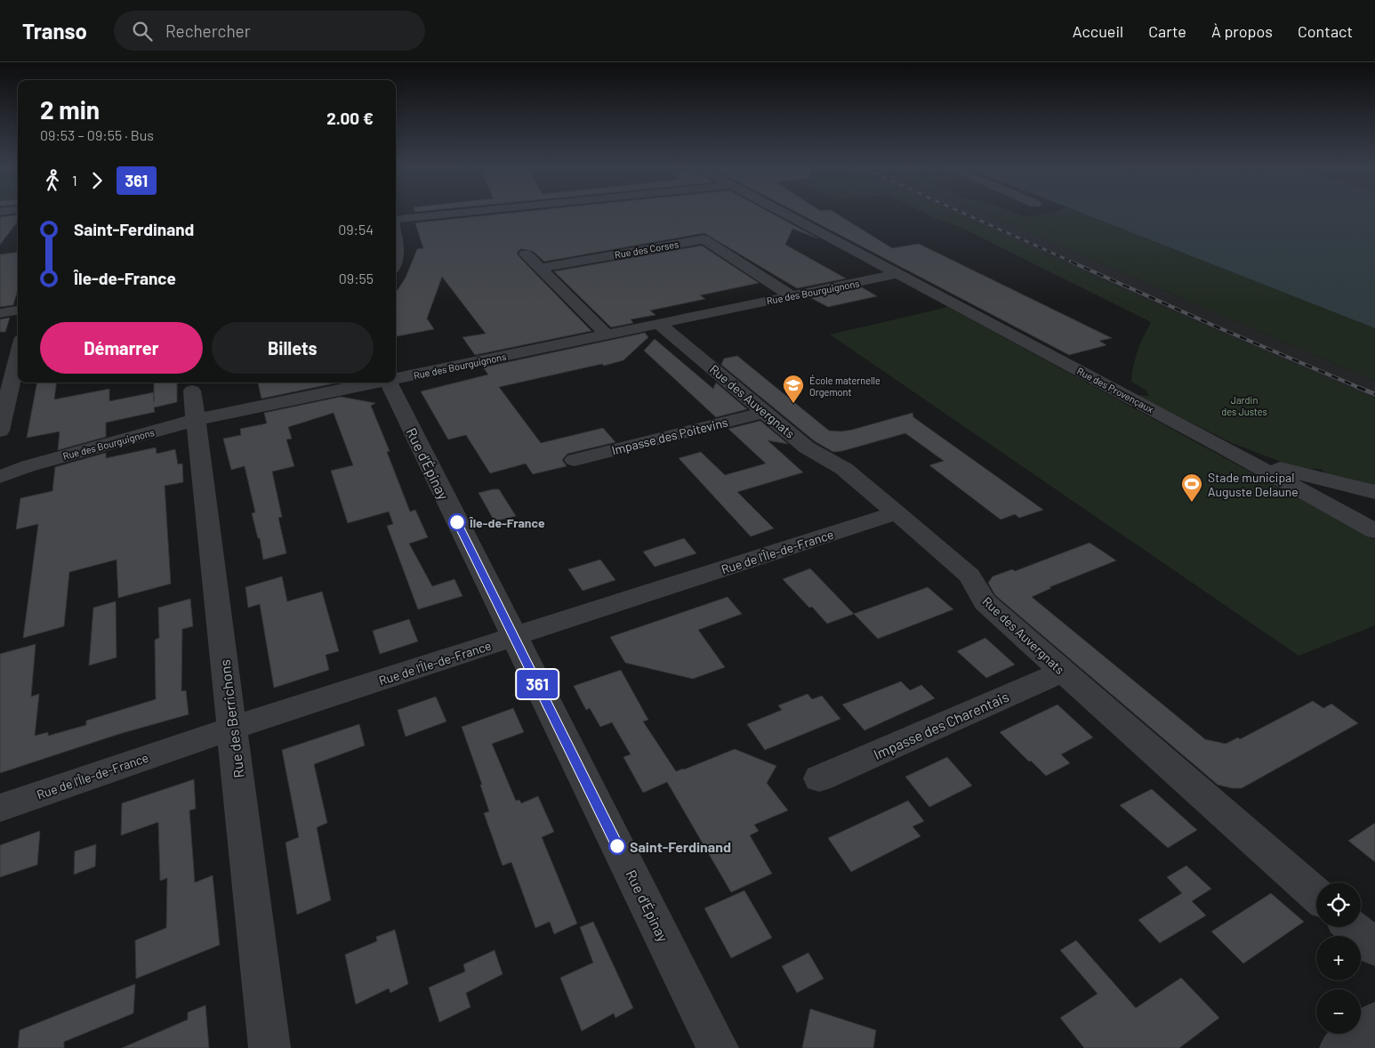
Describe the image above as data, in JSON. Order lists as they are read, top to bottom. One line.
{"streets":{"street":["Rue des Corses","Rue des Bourguignons","Rue des Provençaux","Rue des Auvergnats","Impasse des Poitevins","Rue d'Épinay","Rue de l'Île-de-France","Rue des Berrichons","Impasse des Charentais"]},"crossings":[["Rue des Corses","Rue des Bourguignons"],["Rue des Bourguignons","Rue des Provençaux"],["Rue des Bourguignons","Rue des Auvergnats"],["Rue des Bourguignons","Rue des Berrichons"],["Rue des Auvergnats","Impasse des Poitevins"],["Rue des Auvergnats","Rue de l'Île-de-France"],["Rue des Auvergnats","Impasse des Charentais"],["Rue d'Épinay","Rue de l'Île-de-France"],["Rue de l'Île-de-France","Rue des Berrichons"]],"parks":["Jardin des Justes"],"places":{"school or university":["École maternelle Orgemont"],"sports":["Stade municipal Auguste Delaune"],"other":["Île-de-France","Saint-Ferdinand"]},"lines":["bus line 361"],"page":{"header":"Transo","search":"Rechercher","nav":["Accueil","Carte","À propos","Contact"],"on_map":"361","heading":["2 min","09:53 – 09:55 · Bus","2.00 €"],"legs":["1","361"],"list":[{"name":"Saint-Ferdinand","value":"09:54"},{"name":"Île-de-France","value":"09:55"}],"buttons":["Démarrer","Billets"],"map_buttons":["+","−"]}}
